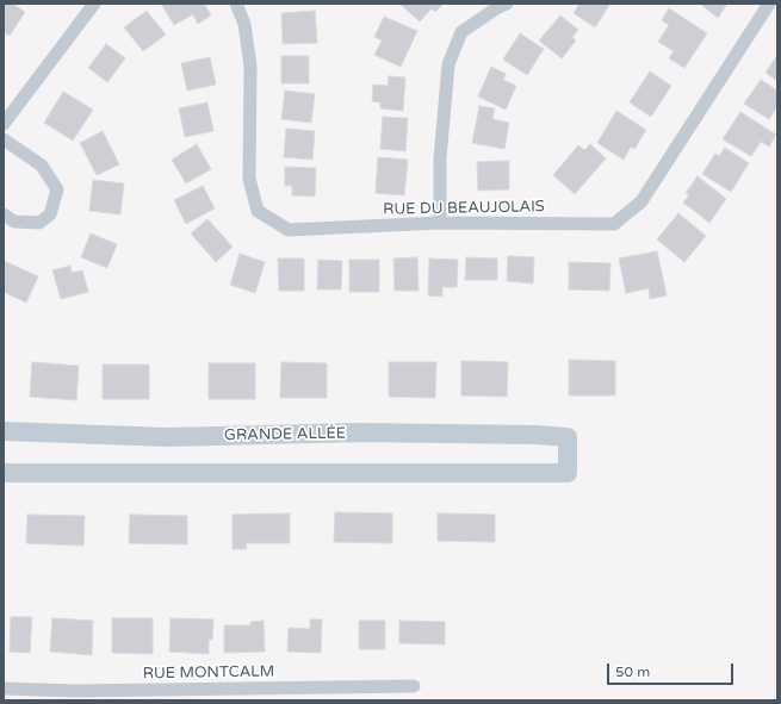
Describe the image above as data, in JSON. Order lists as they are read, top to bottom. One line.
{"streets":{"street":["RUE DU BEAUJOLAIS","GRANDE ALLÉE","RUE MONTCALM"]},"scale_bar":"50 m"}
